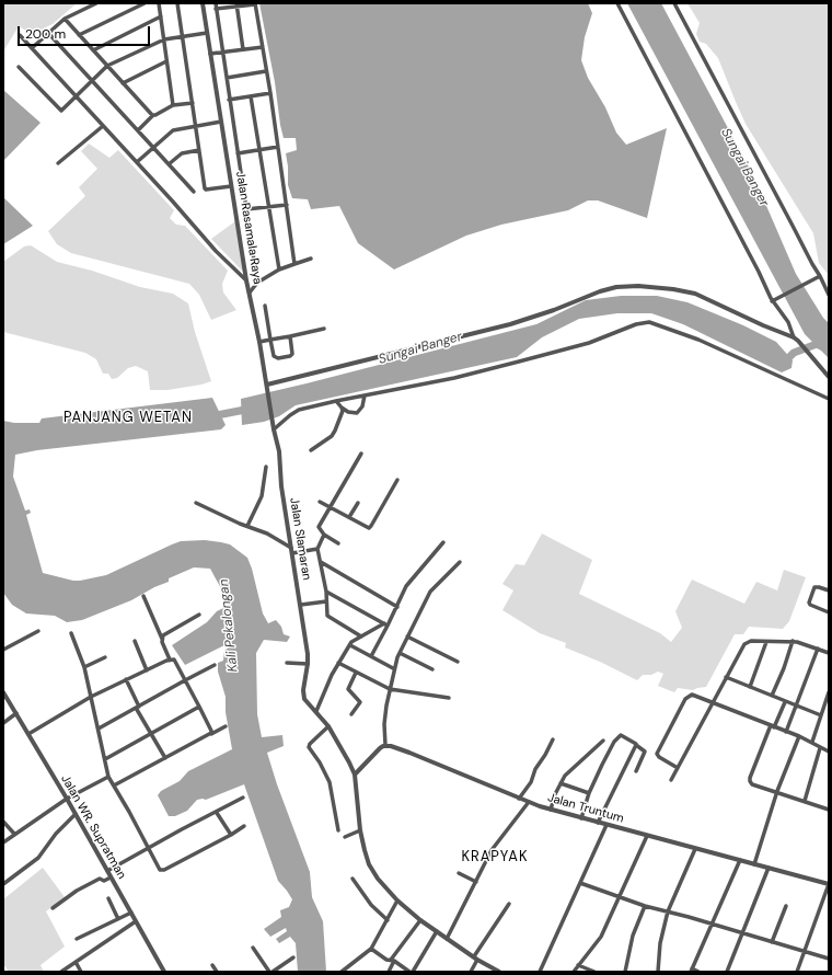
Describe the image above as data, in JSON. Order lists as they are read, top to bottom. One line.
{"streets":{"street":["Jalan Rasamala Raya","Jalan Slamaran","Jalan Truntum","Jalan WR. Supratman"]},"crossings":[["Jalan Rasamala Raya","Jalan Slamaran"]],"districts":["PANJANG WETAN","KRAPYAK"],"water":["Sungai Banger","Kali Pekalongan"],"scale_bar":"200 m"}
